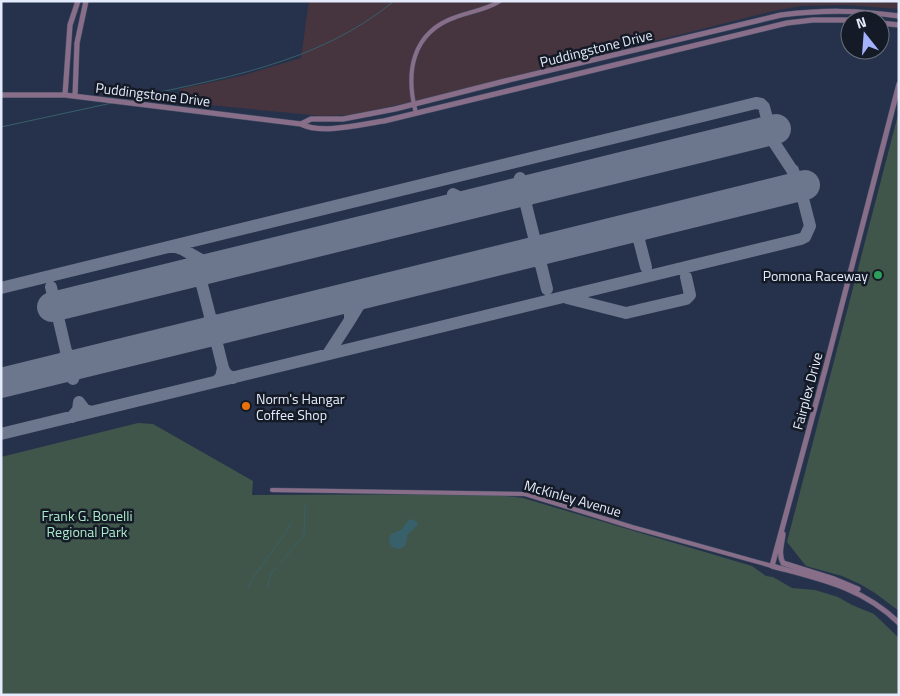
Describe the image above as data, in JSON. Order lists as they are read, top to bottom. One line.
{"streets":{"street":["Puddingstone Drive","Fairplex Drive","McKinley Avenue"]},"crossings":[["Fairplex Drive","McKinley Avenue"]],"parks":["Frank G. Bonelli Regional Park"],"places":["Pomona Raceway","Norm's Hangar Coffee Shop"],"north":"top"}
